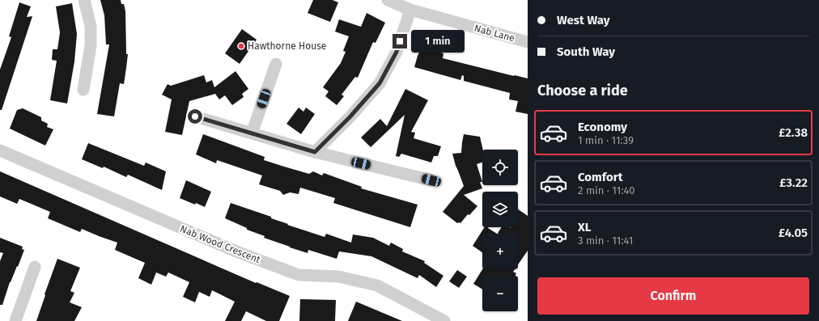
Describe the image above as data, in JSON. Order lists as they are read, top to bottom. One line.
{"streets":{"street":["Nab Lane","Nab Wood Crescent"]},"places":["Hawthorne House"],"page":{"banner":["West Way","South Way"],"bubble":"1 min","heading":"Choose a ride","list":[{"name":"Economy","note":"1 min · 11:39","value":"£2.38"},{"name":"Comfort","note":"2 min · 11:40","value":"£3.22"},{"name":"XL","note":"3 min · 11:41","value":"£4.05"}],"map_buttons":["+","−"],"buttons":"Confirm"}}
